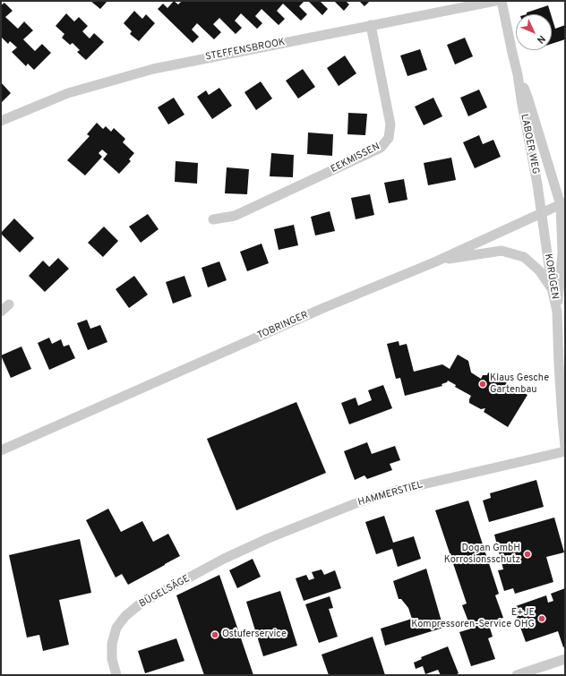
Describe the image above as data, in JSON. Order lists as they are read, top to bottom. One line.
{"streets":{"street":["STEFFENSBROOK","LABOER WEG","EEKMISSEN","KORÜGEN","TOBRINGER","HAMMERSTIEL","BÜGELSÄGE"]},"crossings":[["STEFFENSBROOK","EEKMISSEN"],["LABOER WEG","KORÜGEN"],["LABOER WEG","TOBRINGER"],["KORÜGEN","TOBRINGER"],["HAMMERSTIEL","BÜGELSÄGE"]],"places":["Klaus Gesche Gartenbau","Dogan GmbH Korrosionsschutz","E+JE Kompressoren-Service OHG","Ostuferservice"],"north":"bottom right"}
